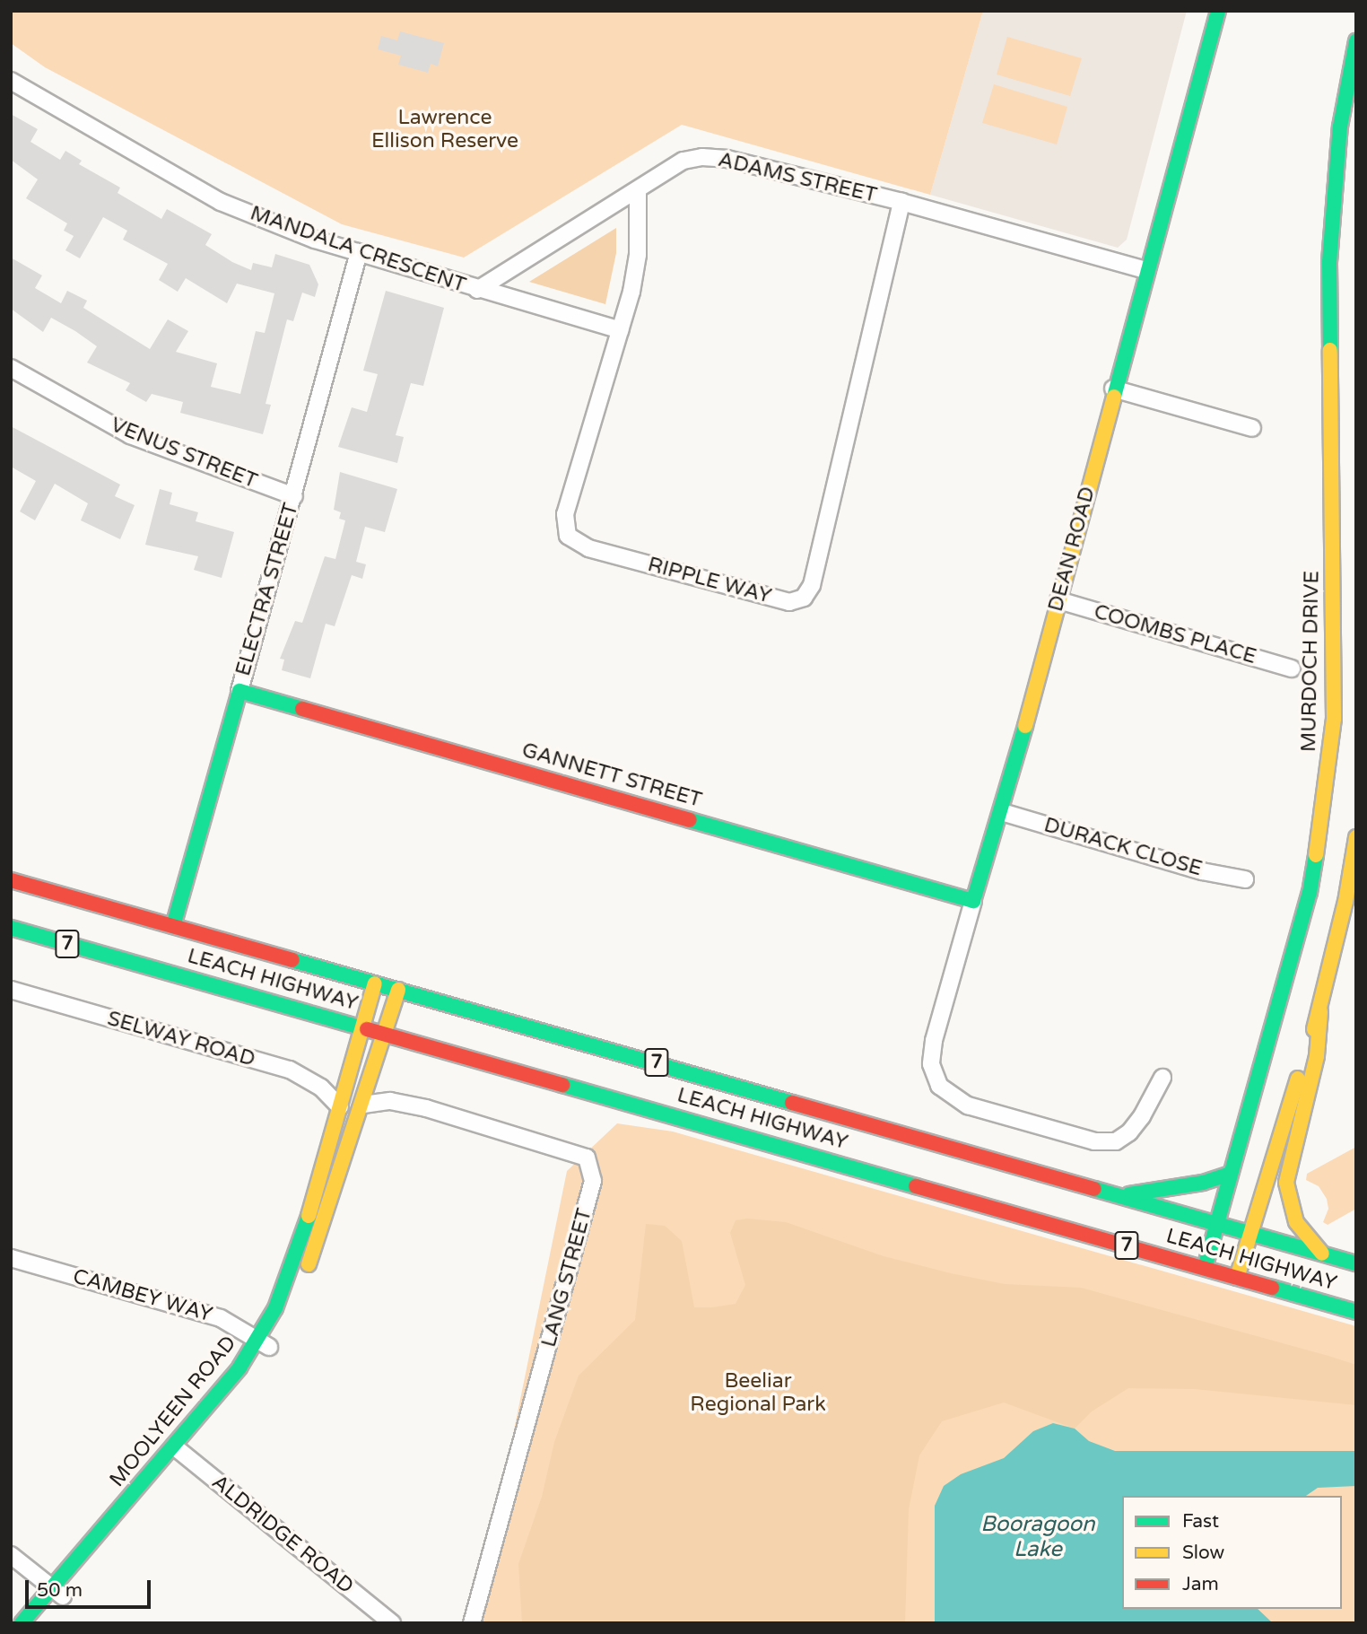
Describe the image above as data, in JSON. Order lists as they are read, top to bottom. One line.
{"streets":{"main road":["DEAN ROAD","ELECTRA STREET","MURDOCH DRIVE","GANNETT STREET","7","LEACH HIGHWAY","MOOLYEEN ROAD"],"street":["ADAMS STREET","MANDALA CRESCENT","VENUS STREET","RIPPLE WAY","COOMBS PLACE","DURACK CLOSE","SELWAY ROAD","LANG STREET","CAMBEY WAY","ALDRIDGE ROAD"]},"crossings":[["ADAMS STREET","MANDALA CRESCENT"],["ADAMS STREET","DEAN ROAD"],["ADAMS STREET","RIPPLE WAY"],["MANDALA CRESCENT","RIPPLE WAY"],["MANDALA CRESCENT","ELECTRA STREET"],["VENUS STREET","ELECTRA STREET"],["DEAN ROAD","COOMBS PLACE"],["DEAN ROAD","GANNETT STREET"],["DEAN ROAD","DURACK CLOSE"],["ELECTRA STREET","GANNETT STREET"],["ELECTRA STREET","LEACH HIGHWAY"],["MURDOCH DRIVE","LEACH HIGHWAY"],["LEACH HIGHWAY","MOOLYEEN ROAD"],["SELWAY ROAD","MOOLYEEN ROAD"],["LANG STREET","MOOLYEEN ROAD"],["CAMBEY WAY","MOOLYEEN ROAD"],["MOOLYEEN ROAD","ALDRIDGE ROAD"]],"water":["Booragoon Lake"],"parks":["Lawrence Ellison Reserve","Beeliar Regional Park"],"legend":["Fast","Slow","Jam"],"scale_bar":"50 m"}
